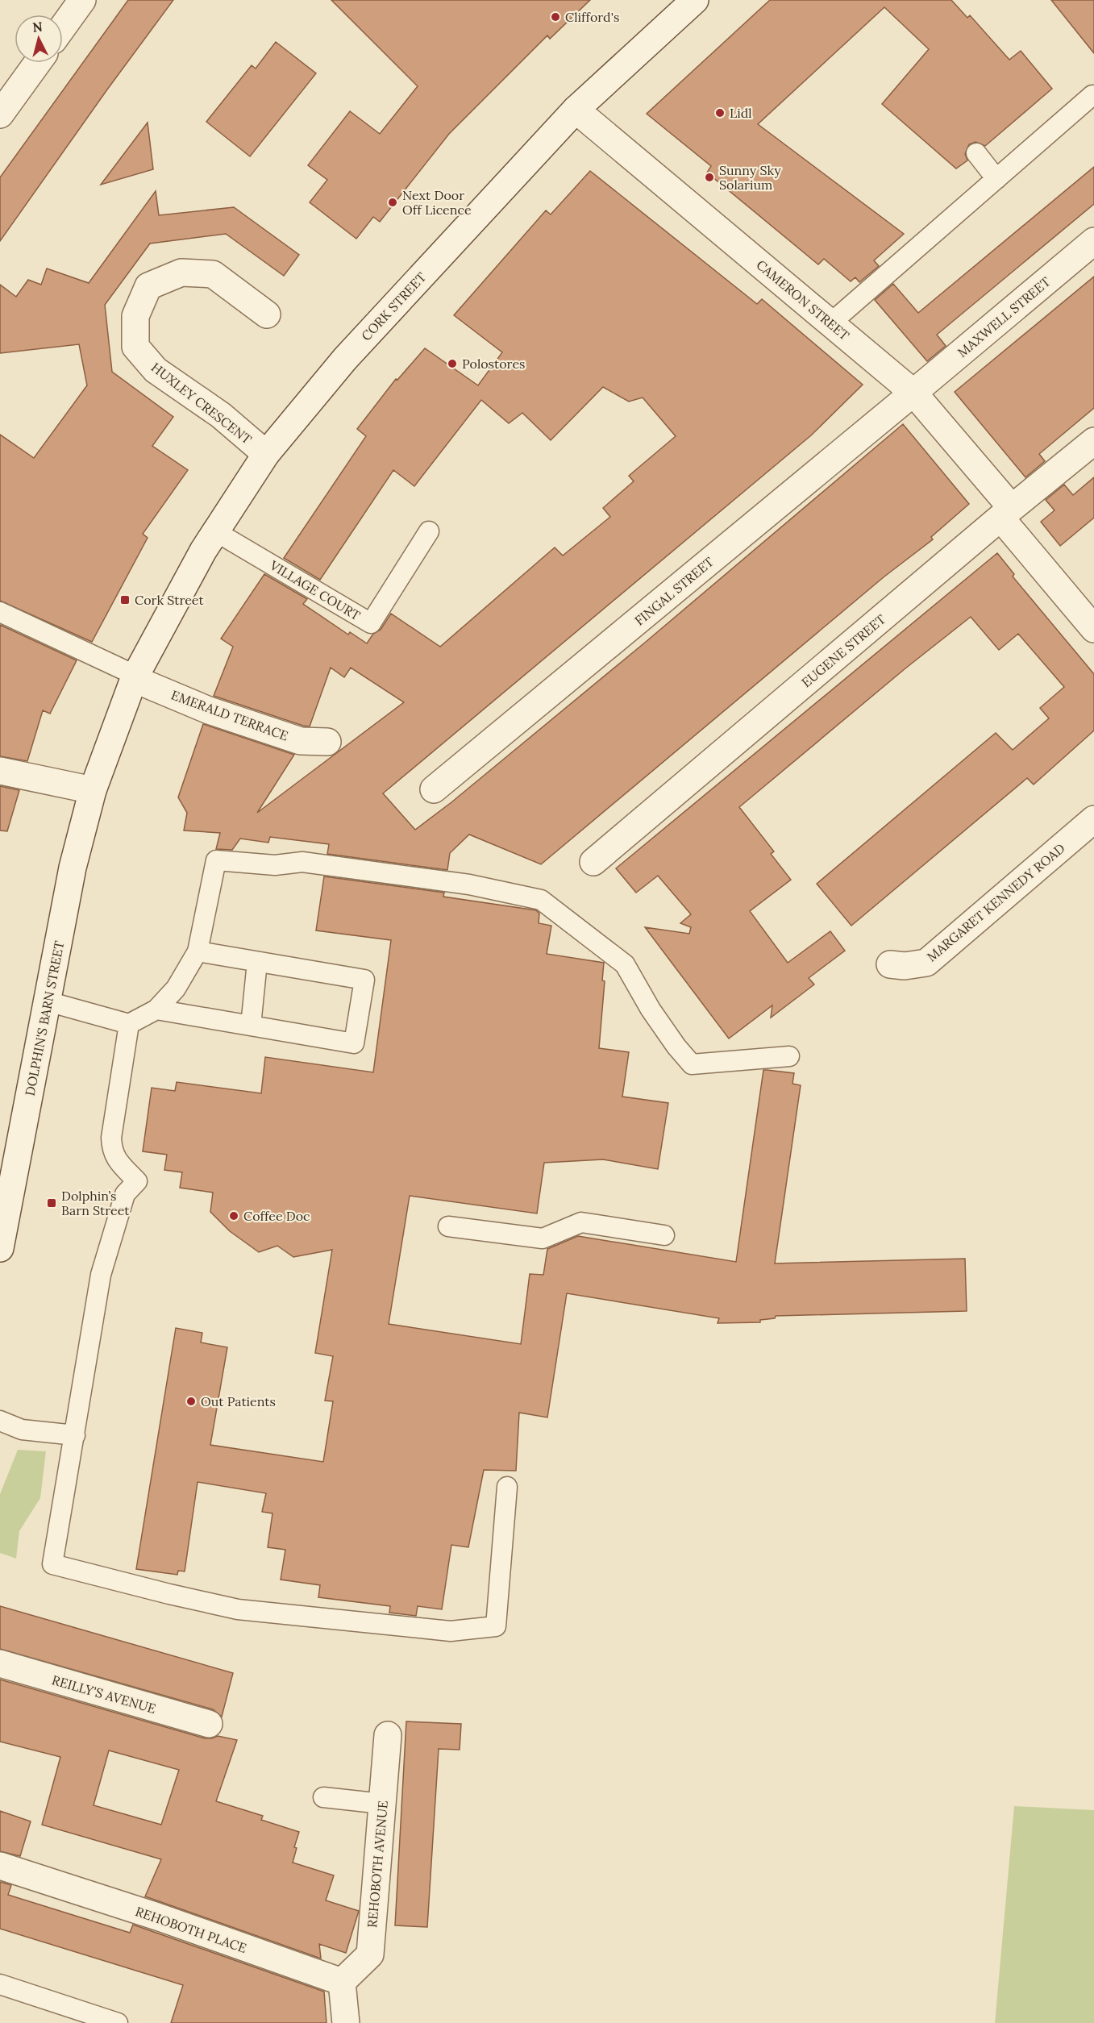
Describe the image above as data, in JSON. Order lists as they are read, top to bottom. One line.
{"streets":{"street":["CAMERON STREET","CORK STREET","MAXWELL STREET","HUXLEY CRESCENT","FINGAL STREET","EUGENE STREET","EMERALD TERRACE","MARGARET KENNEDY ROAD","DOLPHIN'S BARN STREET","REILLY'S AVENUE","REHOBOTH AVENUE","REHOBOTH PLACE"],"lane":["VILLAGE COURT"]},"crossings":[["CAMERON STREET","CORK STREET"],["CAMERON STREET","MAXWELL STREET"],["CAMERON STREET","FINGAL STREET"],["CAMERON STREET","EUGENE STREET"],["CORK STREET","HUXLEY CRESCENT"],["CORK STREET","VILLAGE COURT"],["CORK STREET","EMERALD TERRACE"],["CORK STREET","DOLPHIN'S BARN STREET"],["MAXWELL STREET","FINGAL STREET"],["REHOBOTH AVENUE","REHOBOTH PLACE"]],"places":{"other":["Clifford's","Lidl","Sunny Sky Solarium","Next Door Off Licence","Polostores","Coffee Doc","Out Patients"],"transit":["Cork Street","Dolphin’s Barn Street"]},"north":"top"}
